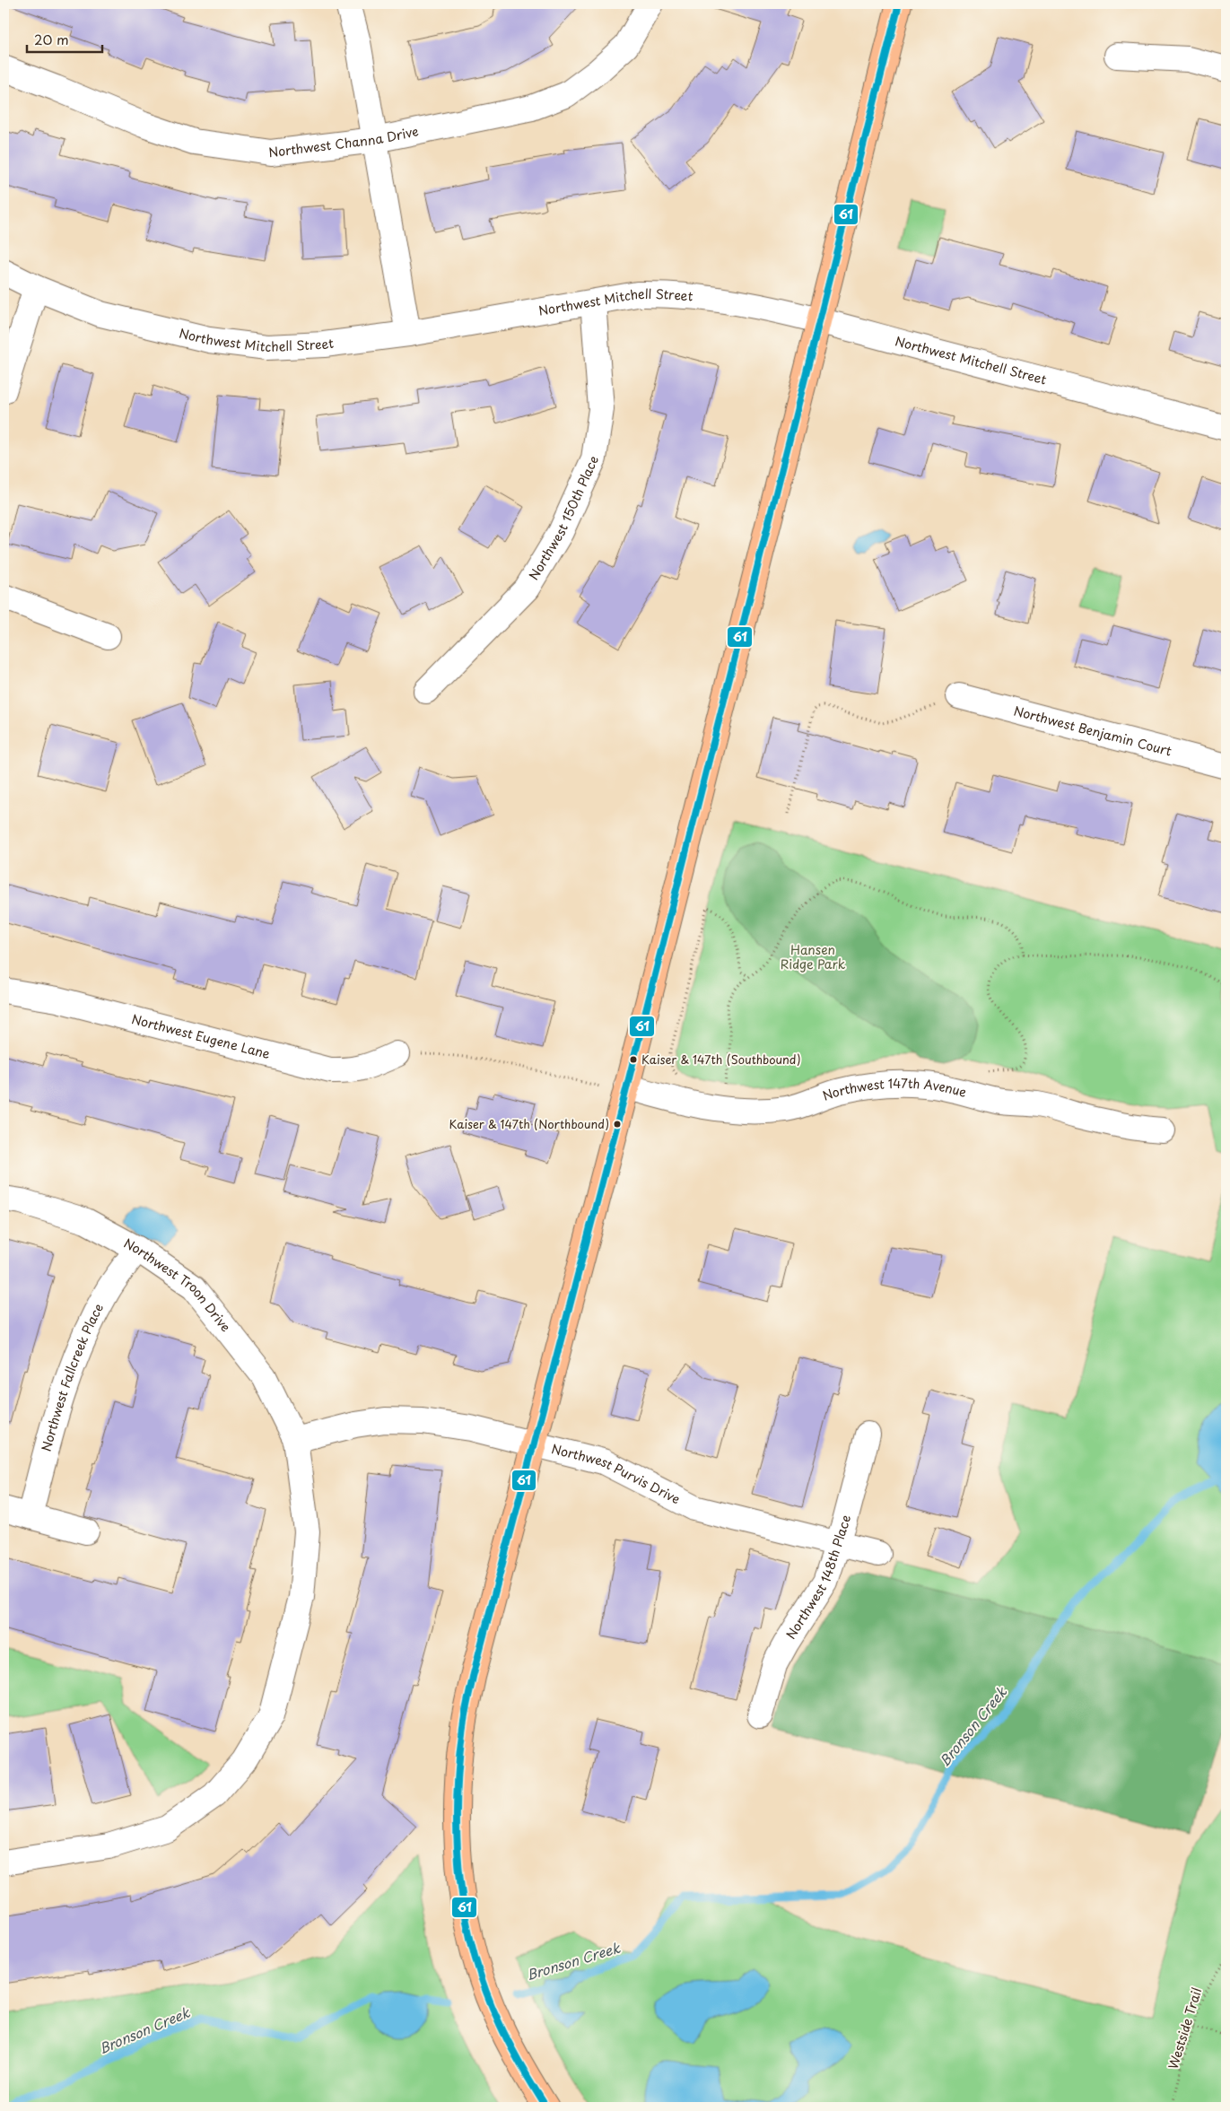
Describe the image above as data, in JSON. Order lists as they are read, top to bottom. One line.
{"streets":{"street":["Northwest Channa Drive","Northwest Mitchell Street","Northwest 150th Place","Northwest Benjamin Court","Northwest Eugene Lane","Northwest 147th Avenue","Northwest Troon Drive","Northwest Fallcreek Place","Northwest Purvis Drive","Northwest 148th Place"],"path":["Westside Trail"]},"crossings":[["Northwest Mitchell Street","Northwest 150th Place"],["Northwest Troon Drive","Northwest Fallcreek Place"],["Northwest Troon Drive","Northwest Purvis Drive"],["Northwest Purvis Drive","Northwest 148th Place"]],"water":["Bronson Creek"],"parks":["Hansen Ridge Park"],"places":["Kaiser & 147th (Southbound)","Kaiser & 147th (Northbound)"],"lines":["transit line 61"],"scale_bar":"20 m"}
